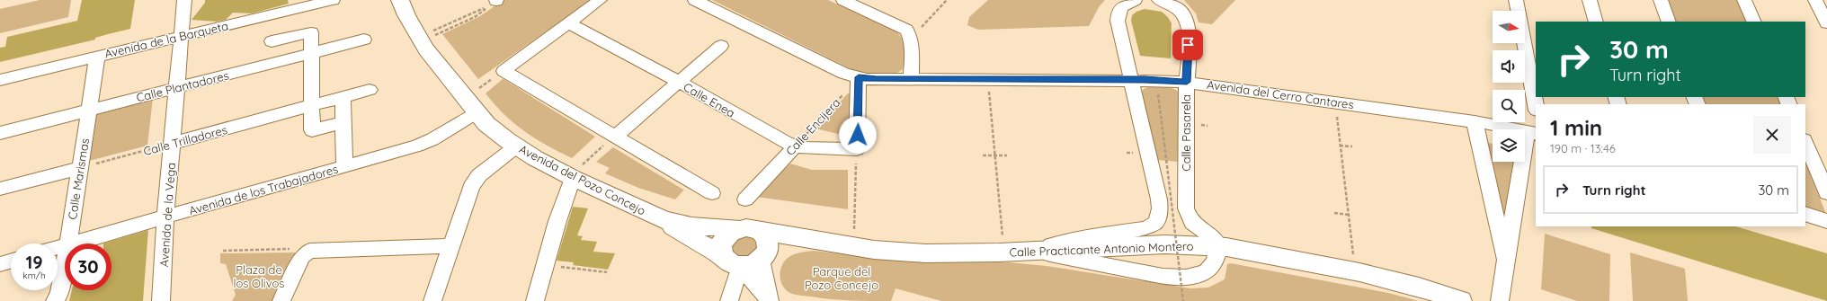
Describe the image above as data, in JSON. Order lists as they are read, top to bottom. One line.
{"streets":{"main road":["Avenida del Pozo Concejo","Calle Practicante Antonio Montero"],"street":["Avenida de la Barqueta","Calle Plantadores","Avenida del Cerro Cantares","Calle Enea","Calle Encijera","Calle Pasarela","Calle Trilladores","Calle Marismas","Avenida de los Trabajadores","Avenida de la Vega"]},"crossings":[["Avenida de la Barqueta","Calle Marismas"],["Avenida de la Barqueta","Avenida de la Vega"],["Calle Plantadores","Calle Marismas"],["Calle Plantadores","Avenida de la Vega"],["Avenida del Cerro Cantares","Calle Encijera"],["Avenida del Cerro Cantares","Calle Pasarela"],["Calle Enea","Calle Encijera"],["Calle Pasarela","Calle Practicante Antonio Montero"],["Calle Trilladores","Calle Marismas"],["Calle Trilladores","Avenida de la Vega"],["Avenida del Pozo Concejo","Avenida de los Trabajadores"],["Avenida del Pozo Concejo","Calle Practicante Antonio Montero"],["Avenida de los Trabajadores","Avenida de la Vega"]],"parks":["Plaza de los Olivos","Parque del Pozo Concejo"],"north":"right","page":{"turn":["30 m","Turn right"],"heading":["1 min","190 m · 13:46"],"list":[{"name":"Turn right","value":"30 m"}],"speed":"19 km/h","limit":"30"}}
